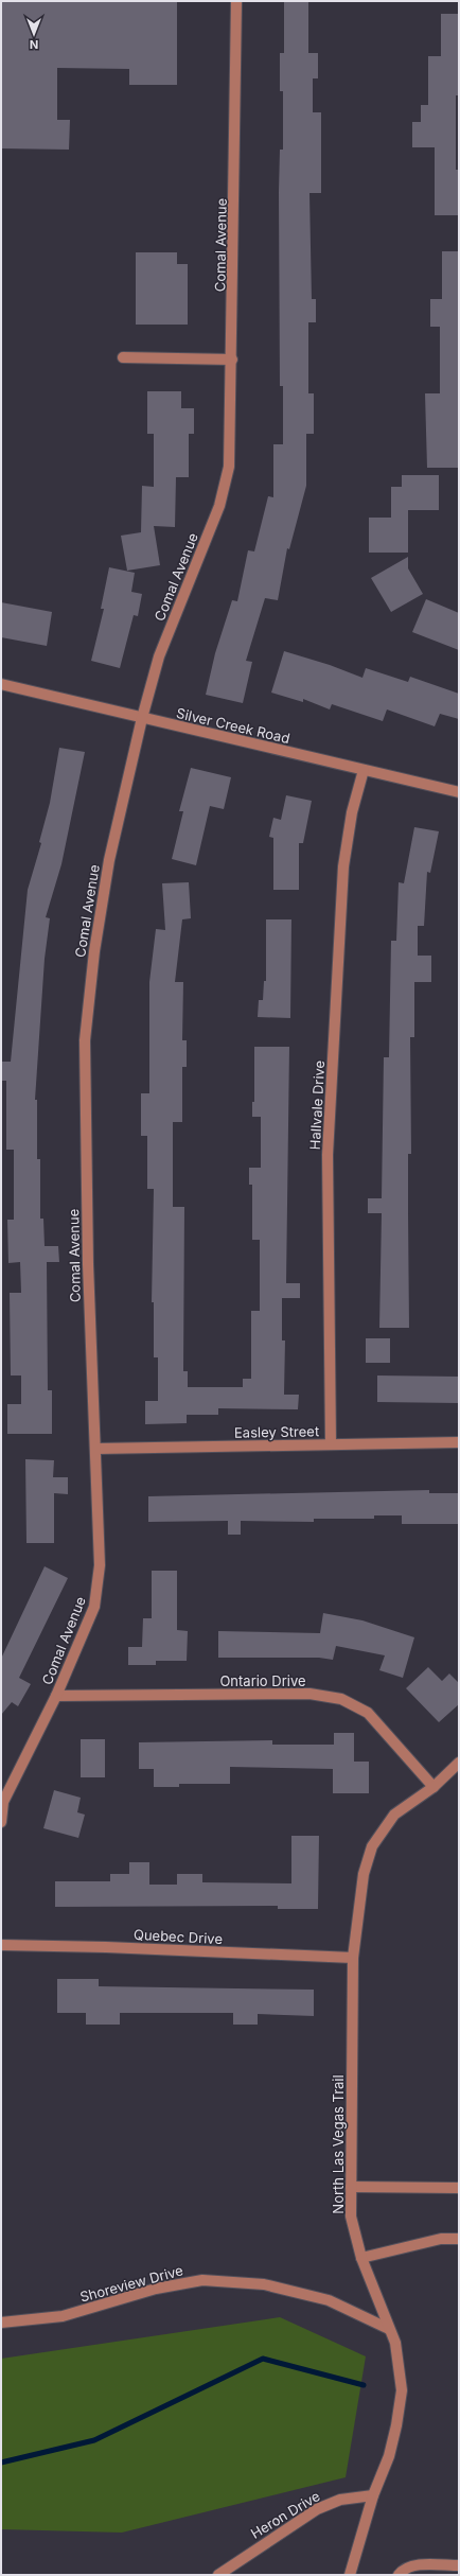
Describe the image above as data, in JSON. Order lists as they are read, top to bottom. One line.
{"streets":{"street":["Comal Avenue","Silver Creek Road","Hallvale Drive","Easley Street","Ontario Drive","Quebec Drive","North Las Vegas Trail","Shoreview Drive","Heron Drive"]},"crossings":[["Comal Avenue","Silver Creek Road"],["Comal Avenue","Easley Street"],["Comal Avenue","Ontario Drive"],["Silver Creek Road","Hallvale Drive"],["Hallvale Drive","Easley Street"],["Ontario Drive","North Las Vegas Trail"],["Quebec Drive","North Las Vegas Trail"],["North Las Vegas Trail","Shoreview Drive"],["North Las Vegas Trail","Heron Drive"]],"north":"bottom"}
